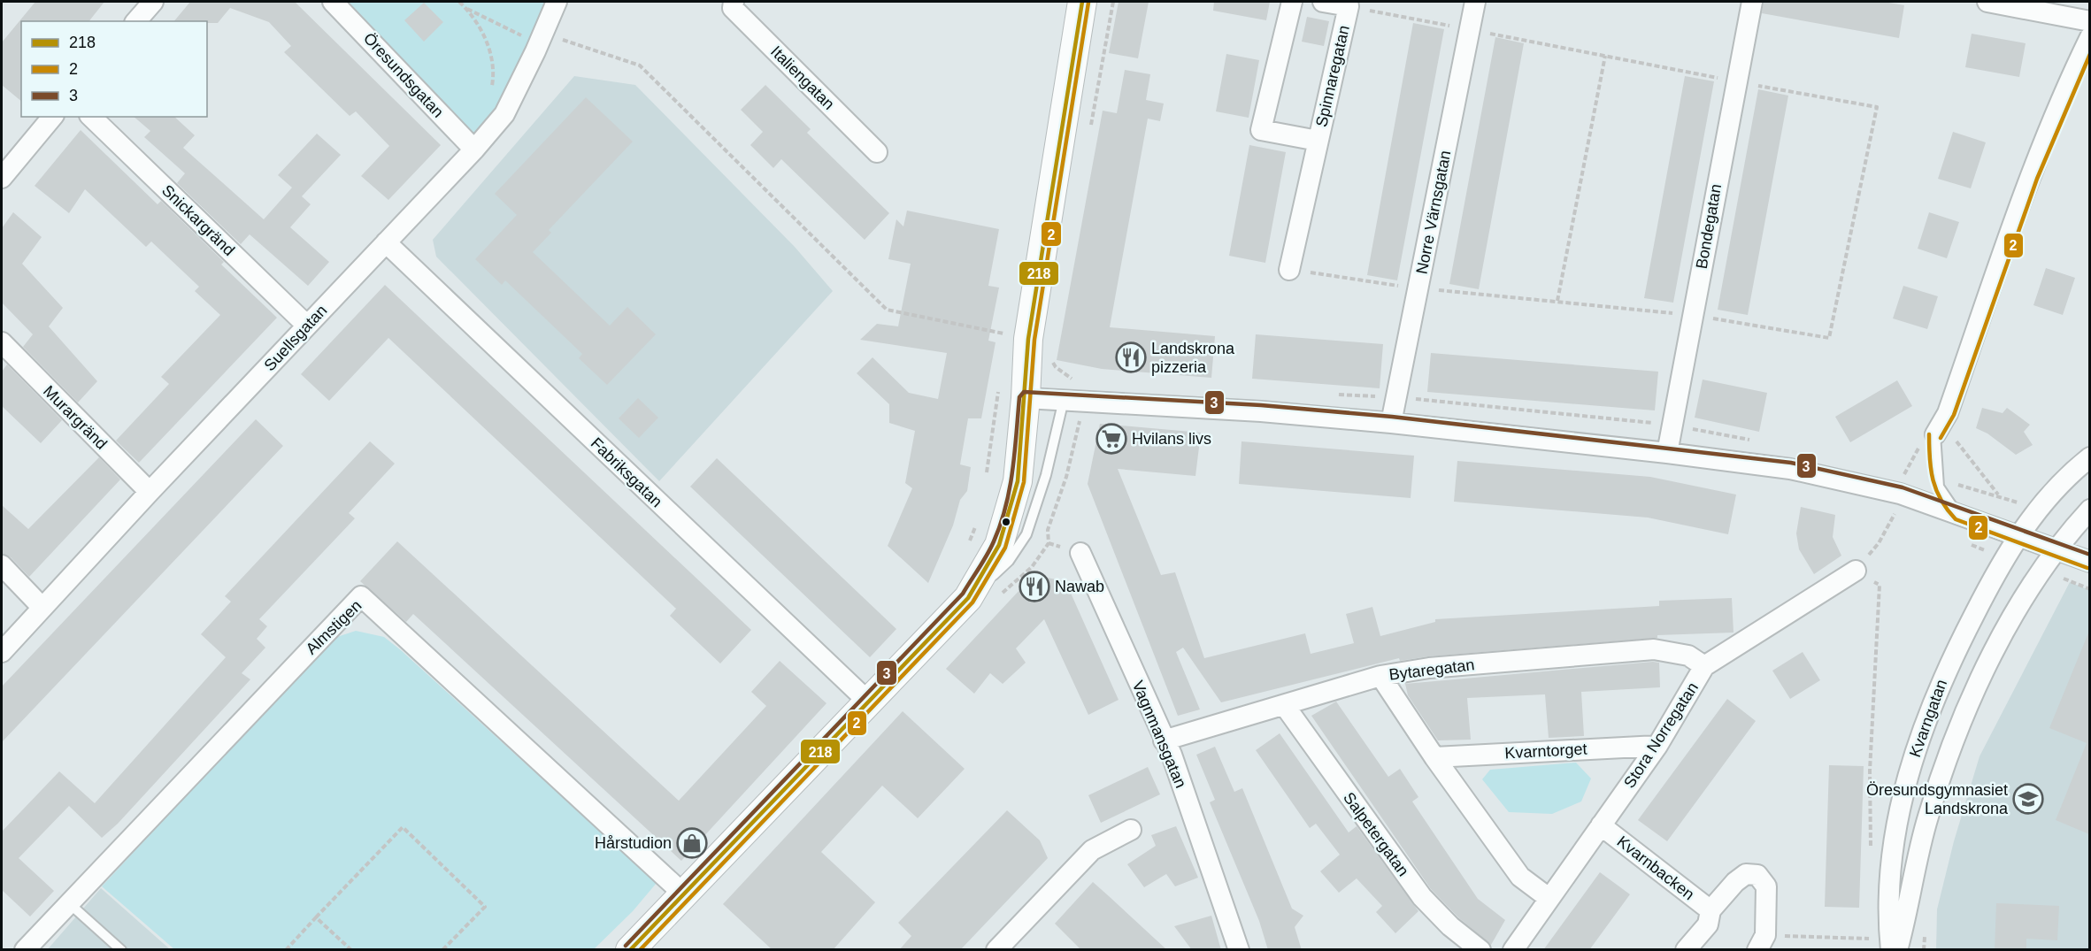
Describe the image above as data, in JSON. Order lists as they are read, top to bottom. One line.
{"streets":{"street":["Öresundsgatan","Spinnaregatan","Italiengatan","Norre Värnsgatan","Snickargränd","Bondegatan","Suellsgatan","Murargränd","Fabriksgatan","Almstigen","Bytaregatan","Kvarngatan","Vagnmansgatan","Stora Norregatan","Kvarntorget","Salpetergatan","Kvarnbacken"]},"crossings":[["Öresundsgatan","Suellsgatan"],["Snickargränd","Suellsgatan"],["Suellsgatan","Murargränd"],["Suellsgatan","Fabriksgatan"],["Bytaregatan","Vagnmansgatan"],["Bytaregatan","Stora Norregatan"],["Bytaregatan","Salpetergatan"],["Stora Norregatan","Kvarntorget"],["Stora Norregatan","Kvarnbacken"]],"places":{"restaurant":["Landskrona pizzeria","Nawab"],"supermarket":["Hvilans livs"],"school or university":["Öresundsgymnasiet Landskrona"],"shop":["Hårstudion"]},"lines":["transit line 218","transit line 2","transit line 3"],"legend":["218","2","3"]}
